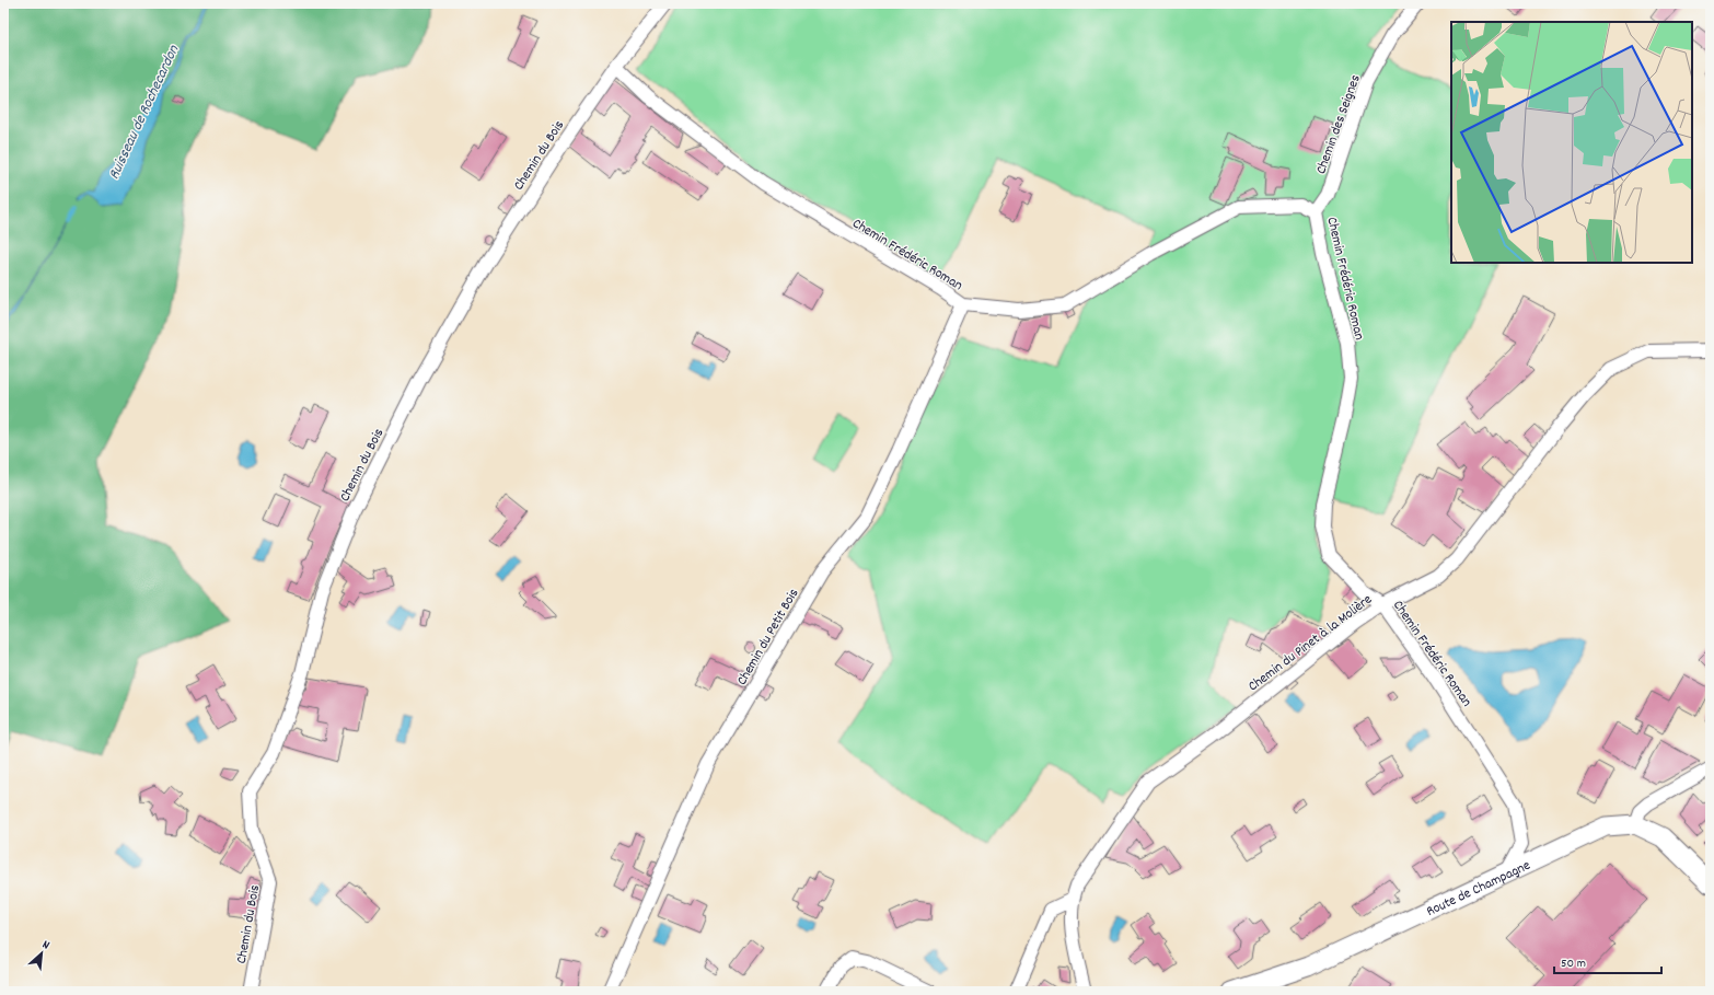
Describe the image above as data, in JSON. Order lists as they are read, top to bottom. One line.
{"streets":{"street":["Chemin des Seignes","Chemin du Bois","Chemin Frédéric Roman","Chemin du Petit Bois","Chemin du Pinet à la Molière","Route de Champagne"]},"crossings":[["Chemin des Seignes","Chemin Frédéric Roman"],["Chemin du Bois","Chemin Frédéric Roman"],["Chemin Frédéric Roman","Chemin du Petit Bois"],["Chemin Frédéric Roman","Chemin du Pinet à la Molière"],["Chemin Frédéric Roman","Route de Champagne"]],"water":["Ruisseau de Rochecardon"],"scale_bar":"50 m","north":"top right"}
